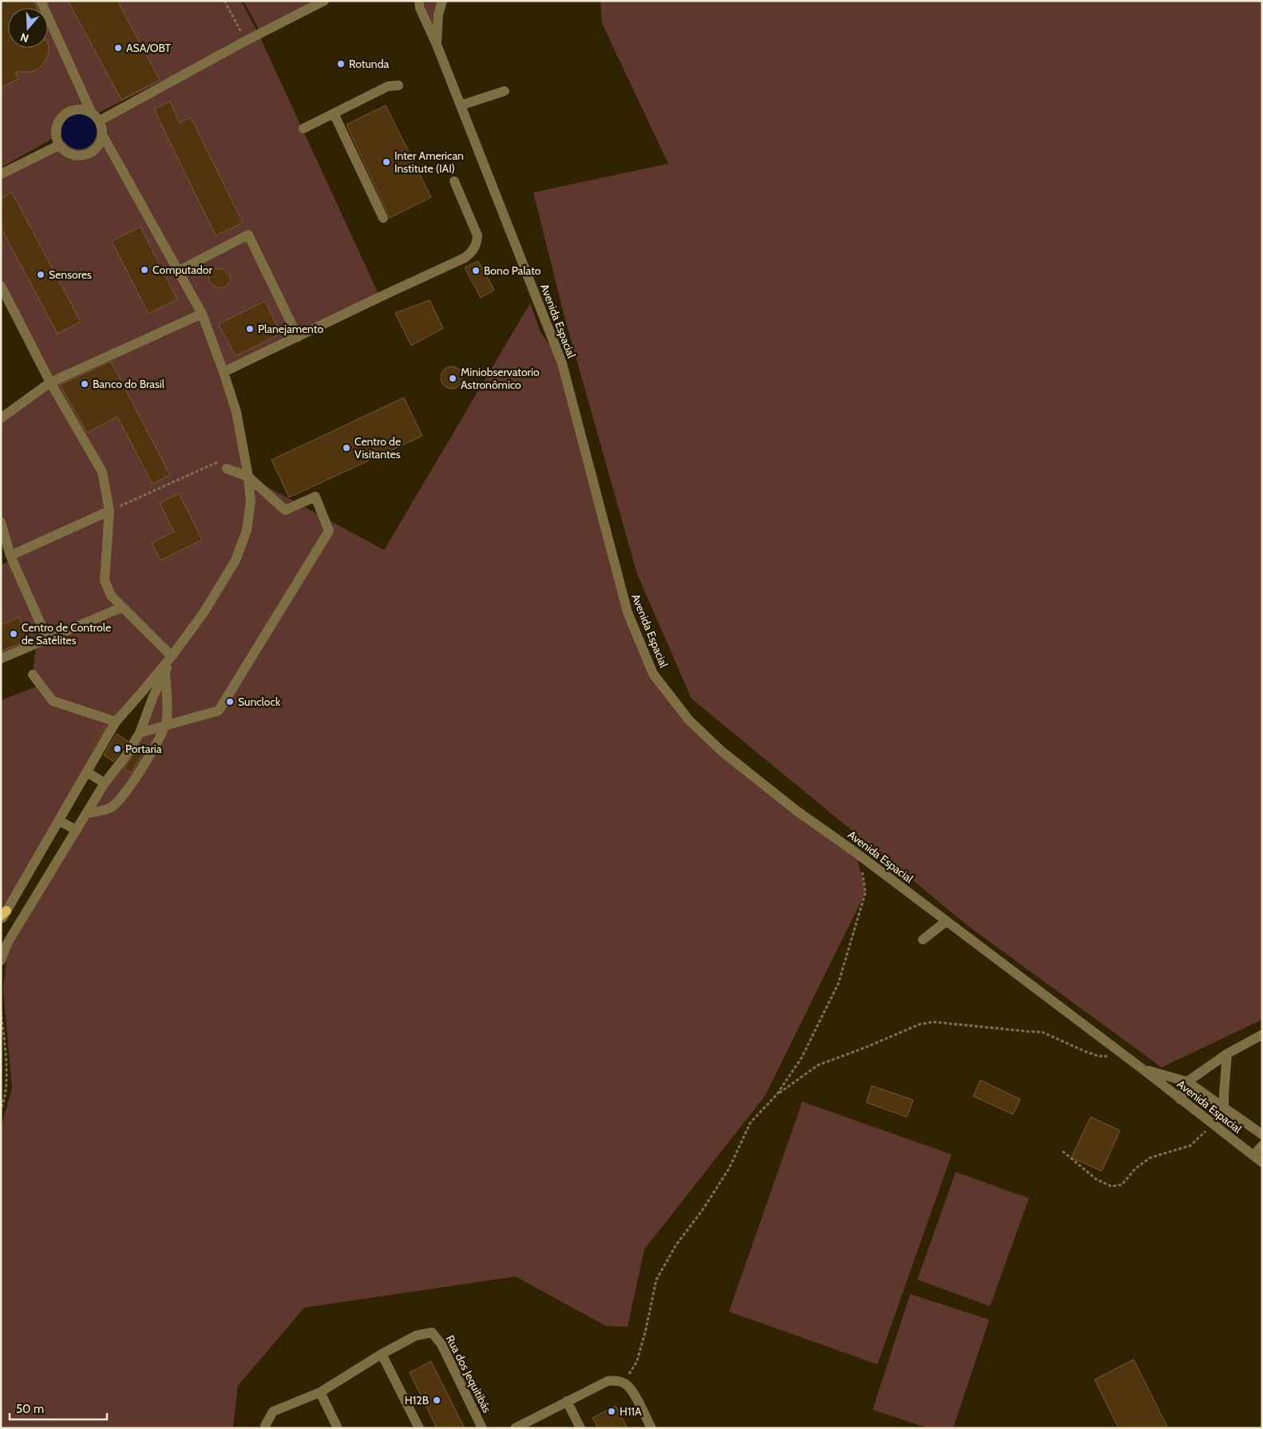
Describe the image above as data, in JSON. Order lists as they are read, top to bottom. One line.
{"streets":{"lane":["Avenida Espacial","Rua dos Jequitibás"]},"places":["ASA/OBT","Rotunda","Inter American Institute (IAI)","Computador","Bono Palato","Sensores","Planejamento","Miniobservatorio Astronômico","Banco do Brasil","Centro de Visitantes","Centro de Controle de Satélites","Sunclock","Portaria","H12B","H11A"],"scale_bar":"50 m","north":"bottom"}
